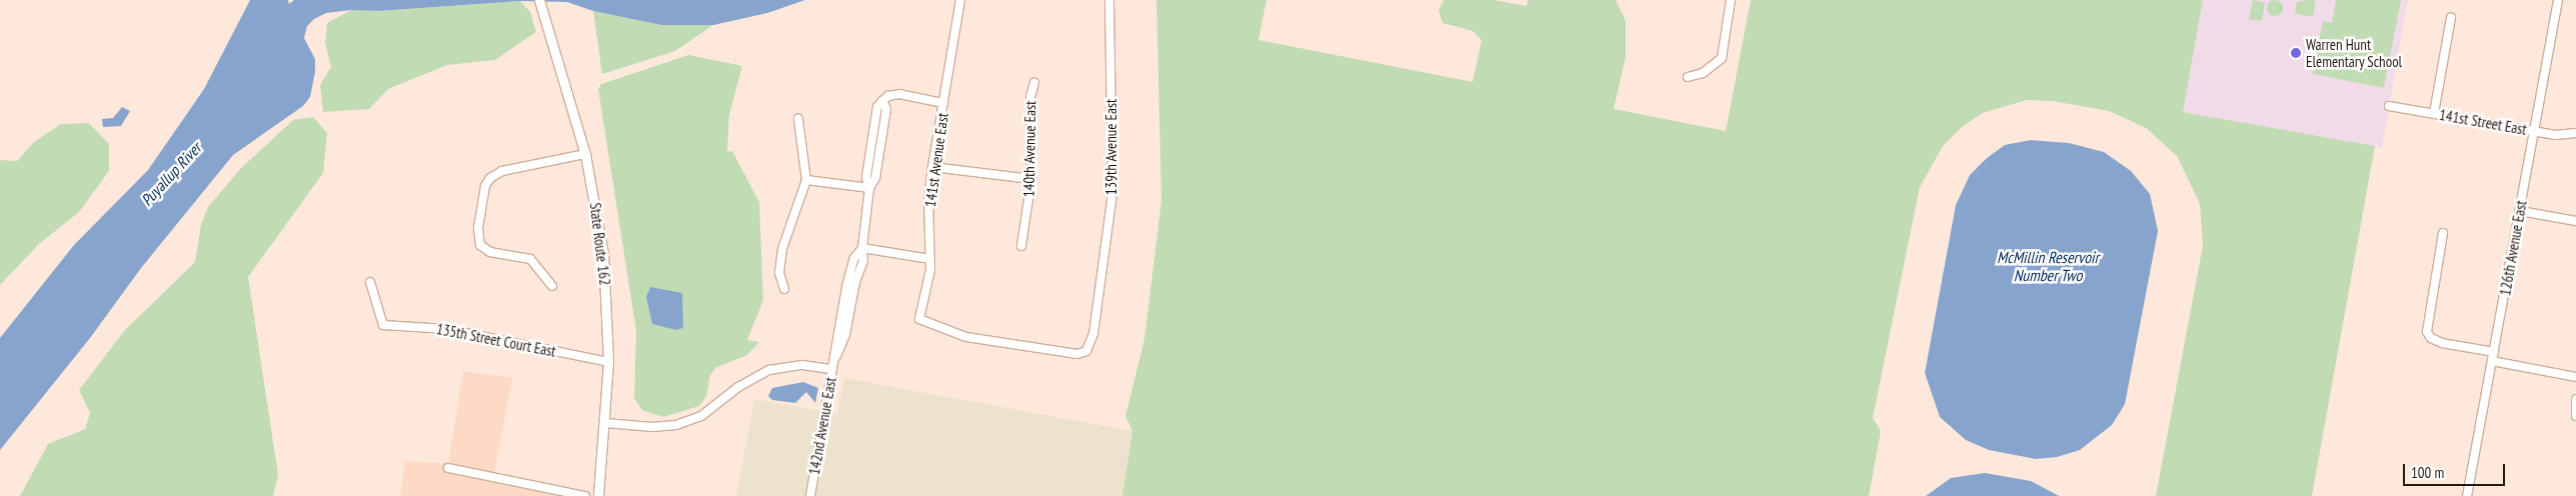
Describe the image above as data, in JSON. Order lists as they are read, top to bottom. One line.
{"streets":{"main road":["State Route 162"],"street":["141st Street East","139th Avenue East","140th Avenue East","141st Avenue East","126th Avenue East","135th Street Court East","142nd Avenue East"]},"crossings":[["141st Street East","126th Avenue East"],["139th Avenue East","141st Avenue East"],["141st Avenue East","142nd Avenue East"],["State Route 162","135th Street Court East"]],"water":["Puyallup River","McMillin Reservoir Number Two"],"places":["Warren Hunt Elementary School"],"scale_bar":"100 m"}
